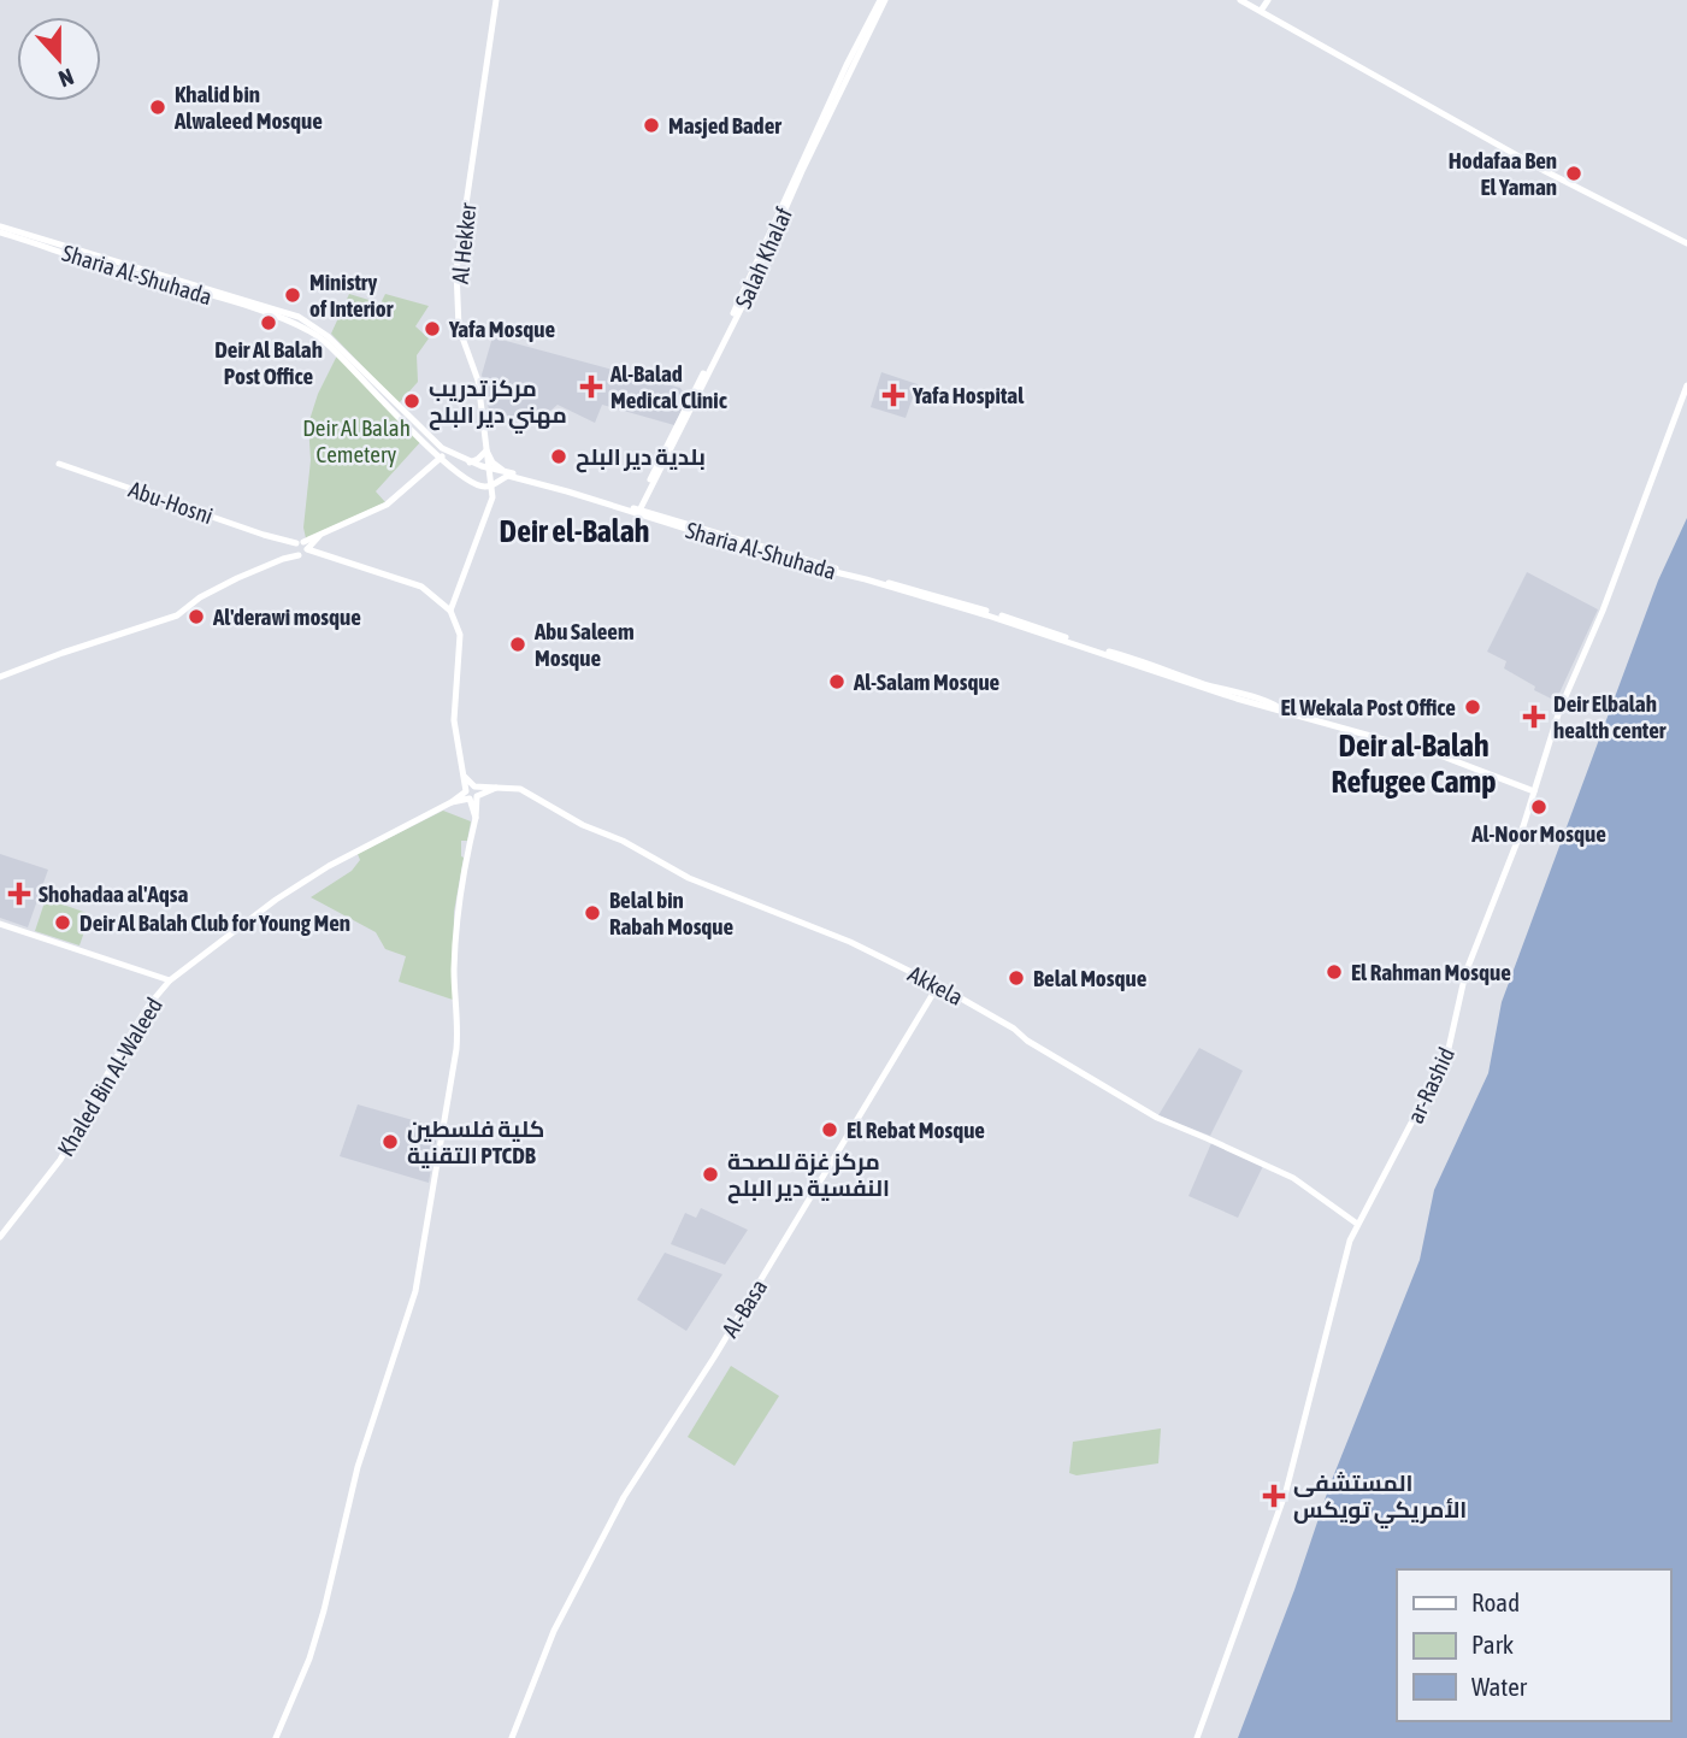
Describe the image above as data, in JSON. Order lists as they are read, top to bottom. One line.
{"streets":{"street":["Al Hekker","Salah Khalaf","Sharia Al-Shuhada","Abu-Hosni","Akkela","Khaled Bin Al-Waleed","ar-Rashid","Al-Basa"]},"crossings":[["Al Hekker","Sharia Al-Shuhada"],["Al Hekker","Abu-Hosni"],["Salah Khalaf","Sharia Al-Shuhada"],["Sharia Al-Shuhada","ar-Rashid"],["Akkela","Khaled Bin Al-Waleed"],["Akkela","ar-Rashid"],["Akkela","Al-Basa"]],"districts":["Deir el-Balah","Deir al-Balah Refugee Camp"],"parks":["Deir Al Balah Cemetery"],"places":{"other":["Khalid bin Alwaleed Mosque","Masjed Bader","Hodafaa Ben El Yaman","Ministry of Interior","Deir Al Balah Post Office","Yafa Mosque","مركز تدريب مهني دير البلح","بلدية دير البلح","Al'derawi mosque","Abu Saleem Mosque","Al-Salam Mosque","El Wekala Post Office","Al-Noor Mosque","Belal bin Rabah Mosque","Deir Al Balah Club for Young Men","El Rahman Mosque","Belal Mosque","El Rebat Mosque","كلية فلسطين التقنية PTCDB","مركز غزة للصحة النفسية دير البلح"],"health":["Al-Balad Medical Clinic","Yafa Hospital","Deir Elbalah health center","Shohadaa al'Aqsa","المستشفى الأمريكي تويكس"]},"legend":["Road","Park","Water"],"north":"bottom"}
